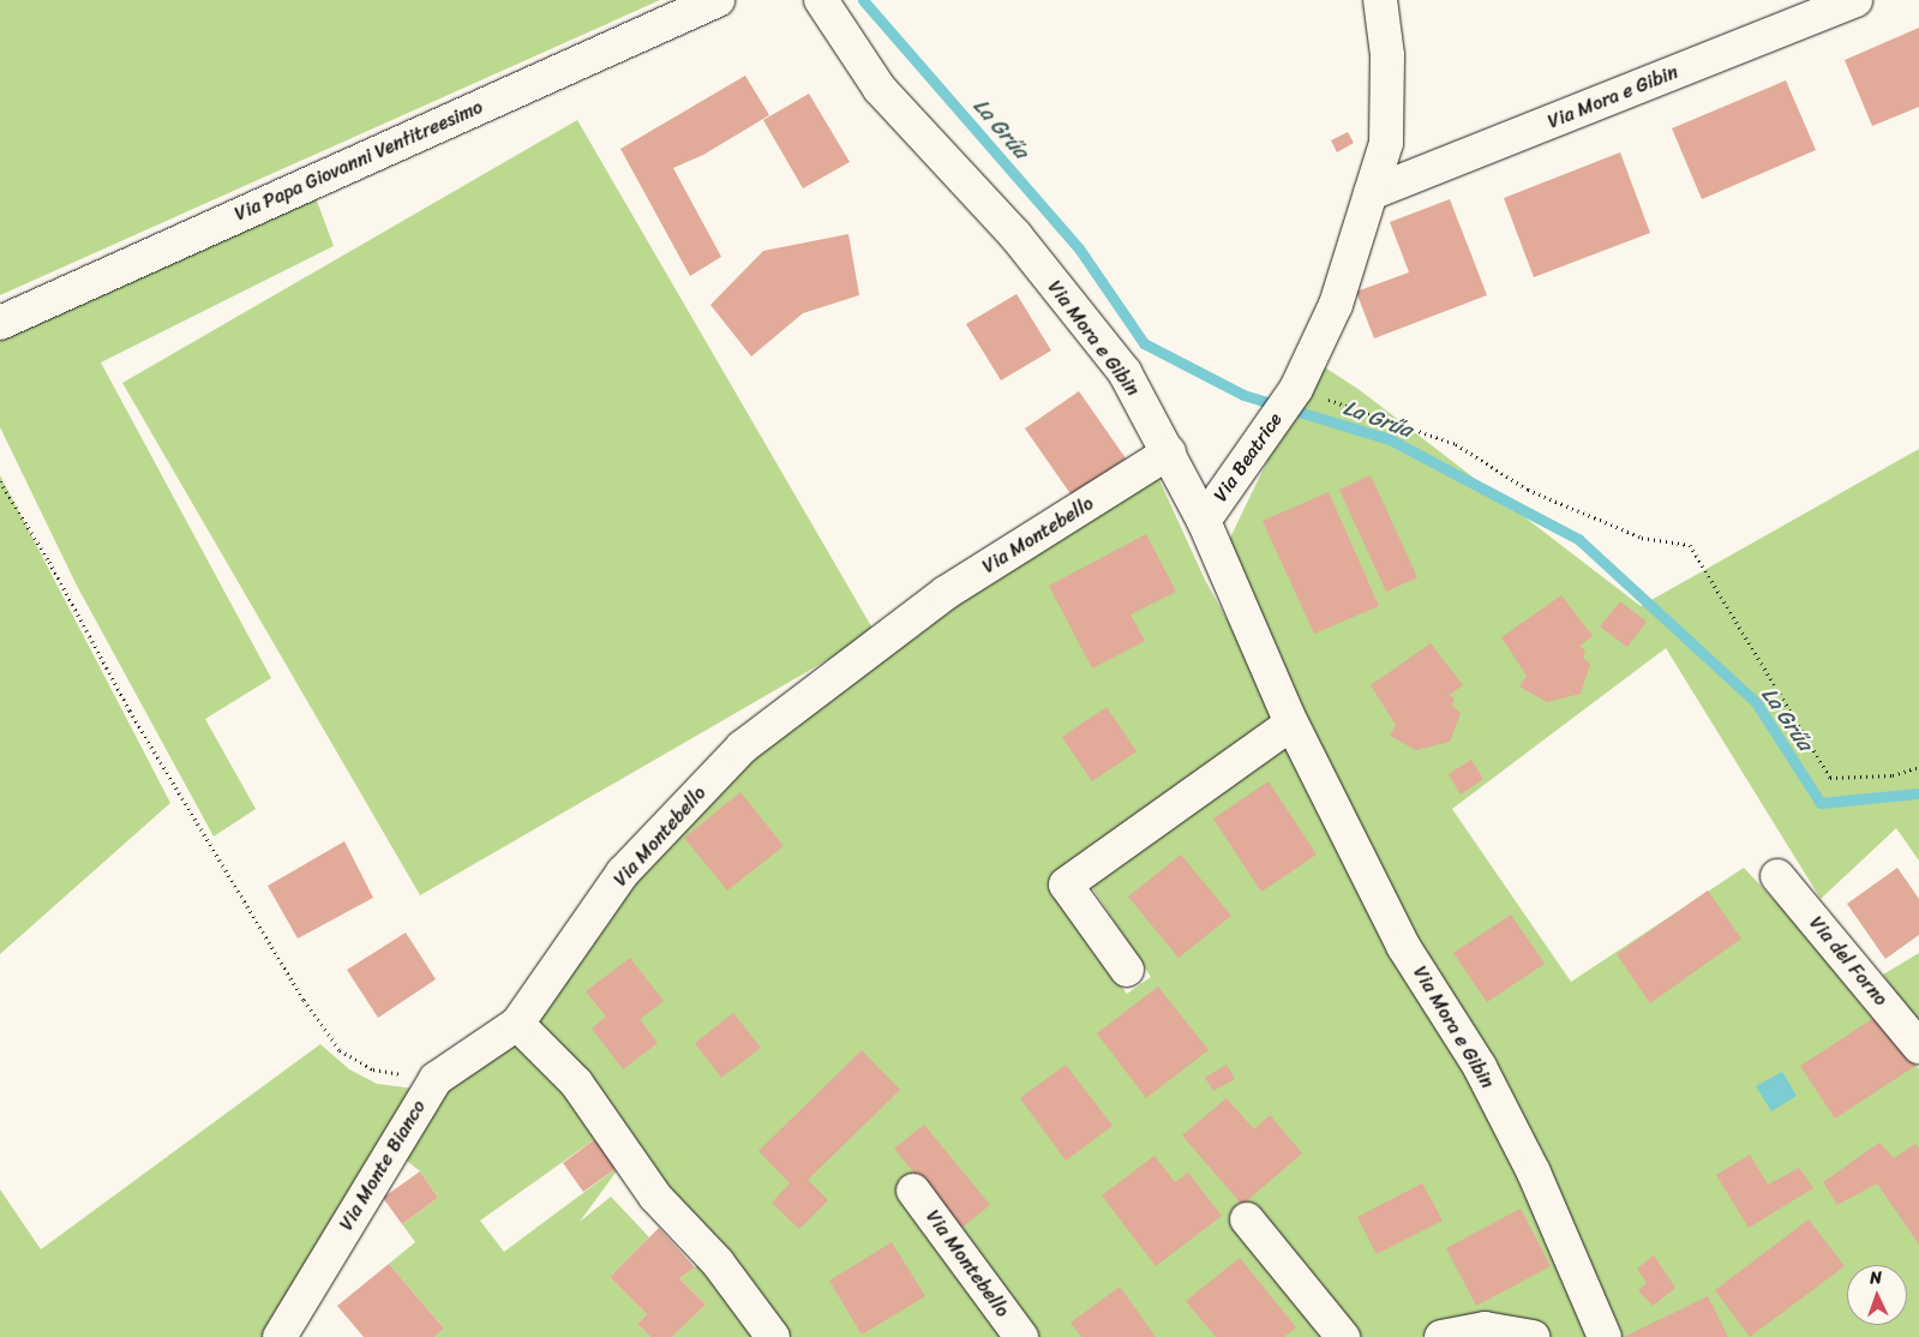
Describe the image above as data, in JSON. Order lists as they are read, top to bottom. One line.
{"streets":{"street":["Via Mora e Gibin","Via Papa Giovanni Ventitreesimo","Via Beatrice","Via Montebello","Via del Forno","Via Monte Bianco"]},"crossings":[["Via Mora e Gibin","Via Beatrice"],["Via Mora e Gibin","Via Montebello"],["Via Montebello","Via Monte Bianco"]],"water":["La Grűa"],"north":"top"}
